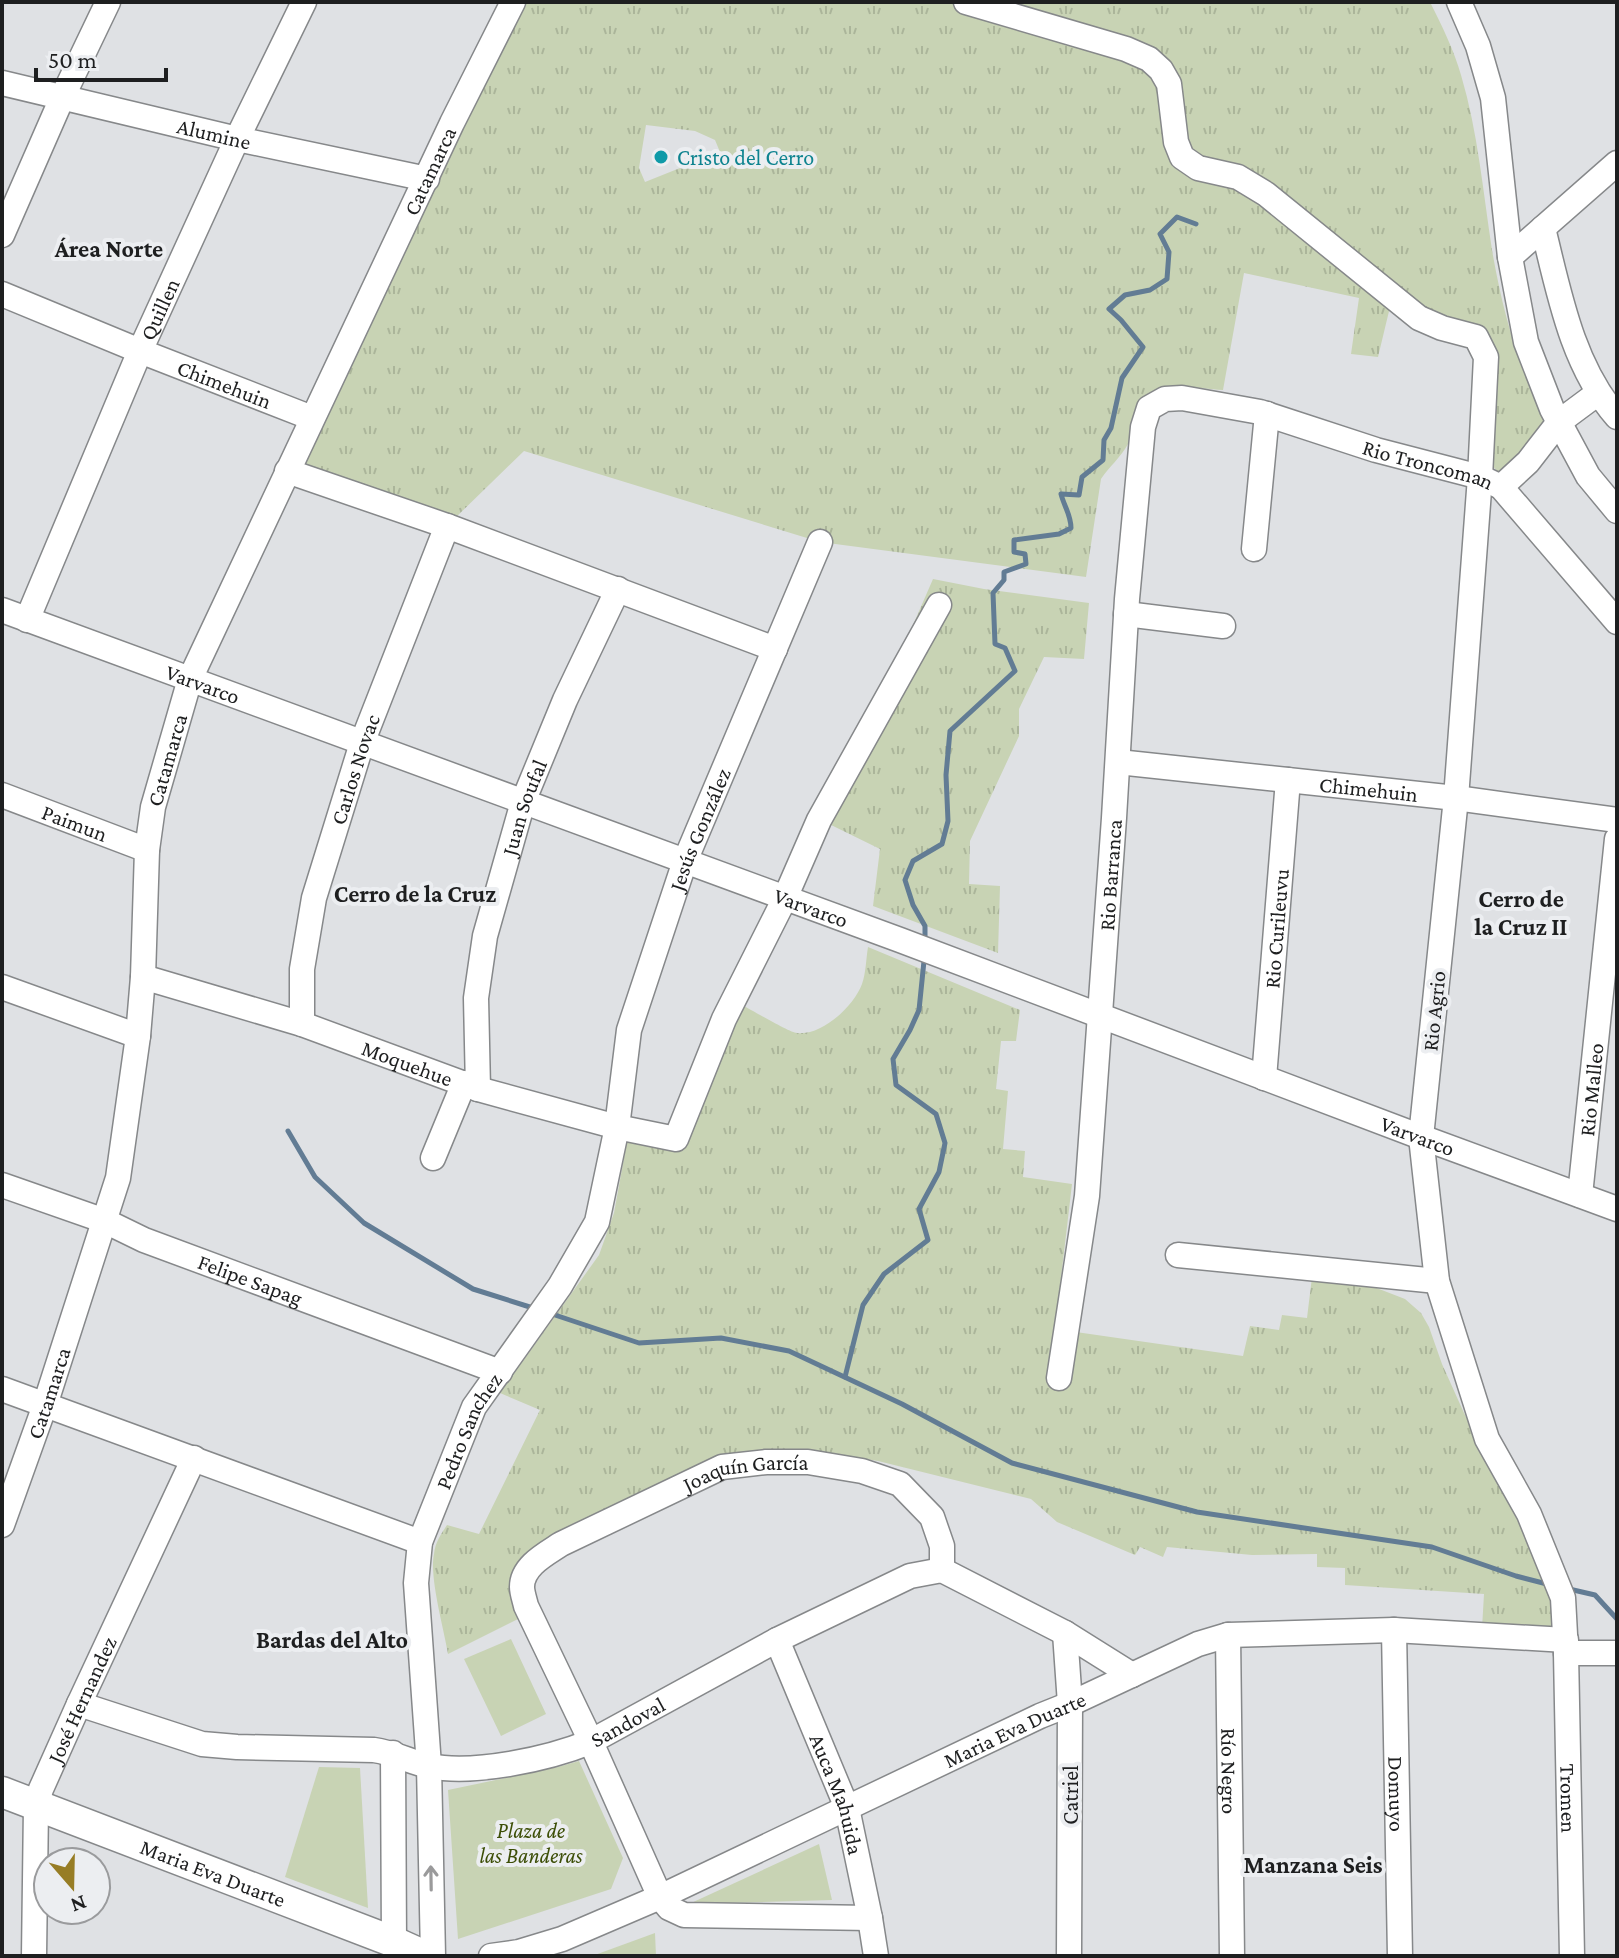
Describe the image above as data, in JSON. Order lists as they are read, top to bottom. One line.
{"streets":{"main road":["Maria Eva Duarte"],"street":["Alumine","Catamarca","Quillen","Chimehuin","Rio Troncoman","Varvarco","Carlos Novac","Juan Soufal","Paimun","Jesús González","Rio Barranca","Rio Curileuvu","Rio Agrio","Moquehue","Rio Malleo","Felipe Sapag","Pedro Sanchez","Joaquín García","José Hernandez","Sandoval","Río Negro","Domuyo","Auca Mahuida","Catriel","Tromen"]},"crossings":[["Alumine","Catamarca"],["Alumine","Quillen"],["Catamarca","Chimehuin"],["Catamarca","Varvarco"],["Catamarca","Paimun"],["Catamarca","Moquehue"],["Catamarca","Felipe Sapag"],["Quillen","Chimehuin"],["Quillen","Varvarco"],["Chimehuin","Rio Barranca"],["Chimehuin","Rio Curileuvu"],["Chimehuin","Rio Agrio"],["Rio Troncoman","Rio Barranca"],["Rio Troncoman","Rio Agrio"],["Varvarco","Carlos Novac"],["Varvarco","Juan Soufal"],["Varvarco","Jesús González"],["Varvarco","Rio Barranca"],["Varvarco","Rio Curileuvu"],["Varvarco","Rio Agrio"],["Varvarco","Moquehue"],["Varvarco","Rio Malleo"],["Carlos Novac","Moquehue"],["Juan Soufal","Moquehue"],["Jesús González","Moquehue"],["Jesús González","Pedro Sanchez"],["Rio Agrio","Maria Eva Duarte"],["Rio Agrio","Tromen"],["Moquehue","Pedro Sanchez"],["Felipe Sapag","Pedro Sanchez"],["Pedro Sanchez","Sandoval"],["Joaquín García","Sandoval"],["José Hernandez","Sandoval"],["José Hernandez","Maria Eva Duarte"],["Sandoval","Auca Mahuida"],["Maria Eva Duarte","Río Negro"],["Maria Eva Duarte","Domuyo"],["Maria Eva Duarte","Auca Mahuida"],["Maria Eva Duarte","Catriel"],["Maria Eva Duarte","Tromen"]],"districts":["Área Norte","Cerro de la Cruz","Cerro de la Cruz II","Bardas del Alto","Manzana Seis"],"parks":["Plaza de las Banderas"],"places":["Cristo del Cerro"],"scale_bar":"50 m","north":"bottom"}
